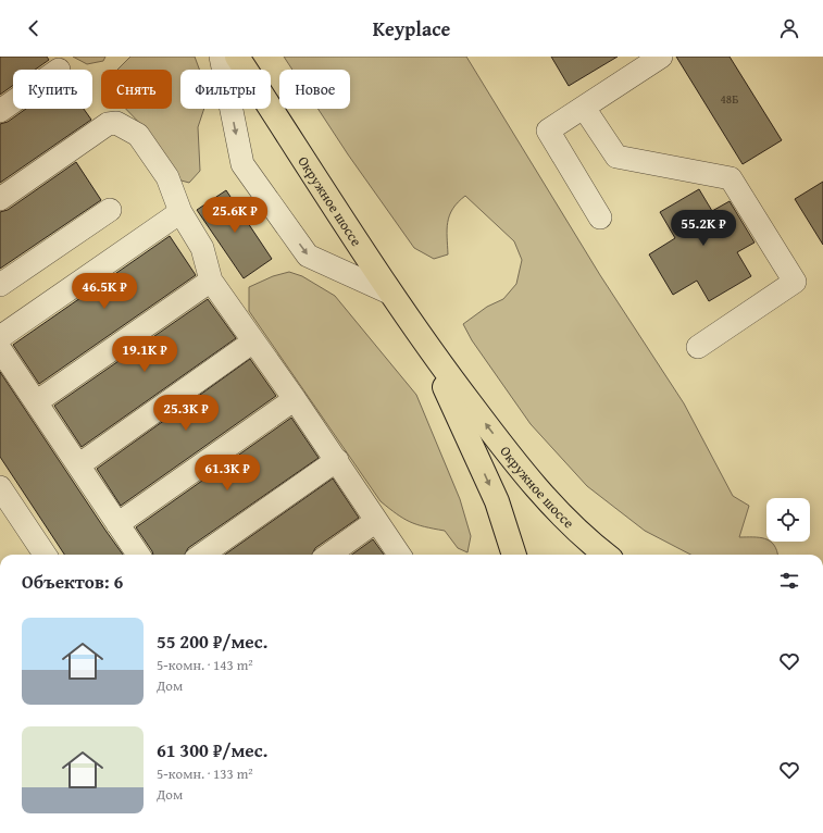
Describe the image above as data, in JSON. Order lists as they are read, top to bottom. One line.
{"streets":{"main road":["Окружное шоссе"]},"house_numbers":["48Б"],"page":{"header":"Keyplace","chip":["Купить","Снять","Фильтры","Новое"],"price":["25.6K ₽","55.2K ₽","46.5K ₽","19.1K ₽","25.3K ₽","61.3K ₽"],"heading":"Объектов: 6","list":[{"name":"55 200 ₽/мес.","note":"5-комн. · 143 m² · Дом"},{"name":"61 300 ₽/мес.","note":"5-комн. · 133 m² · Дом"}]}}
